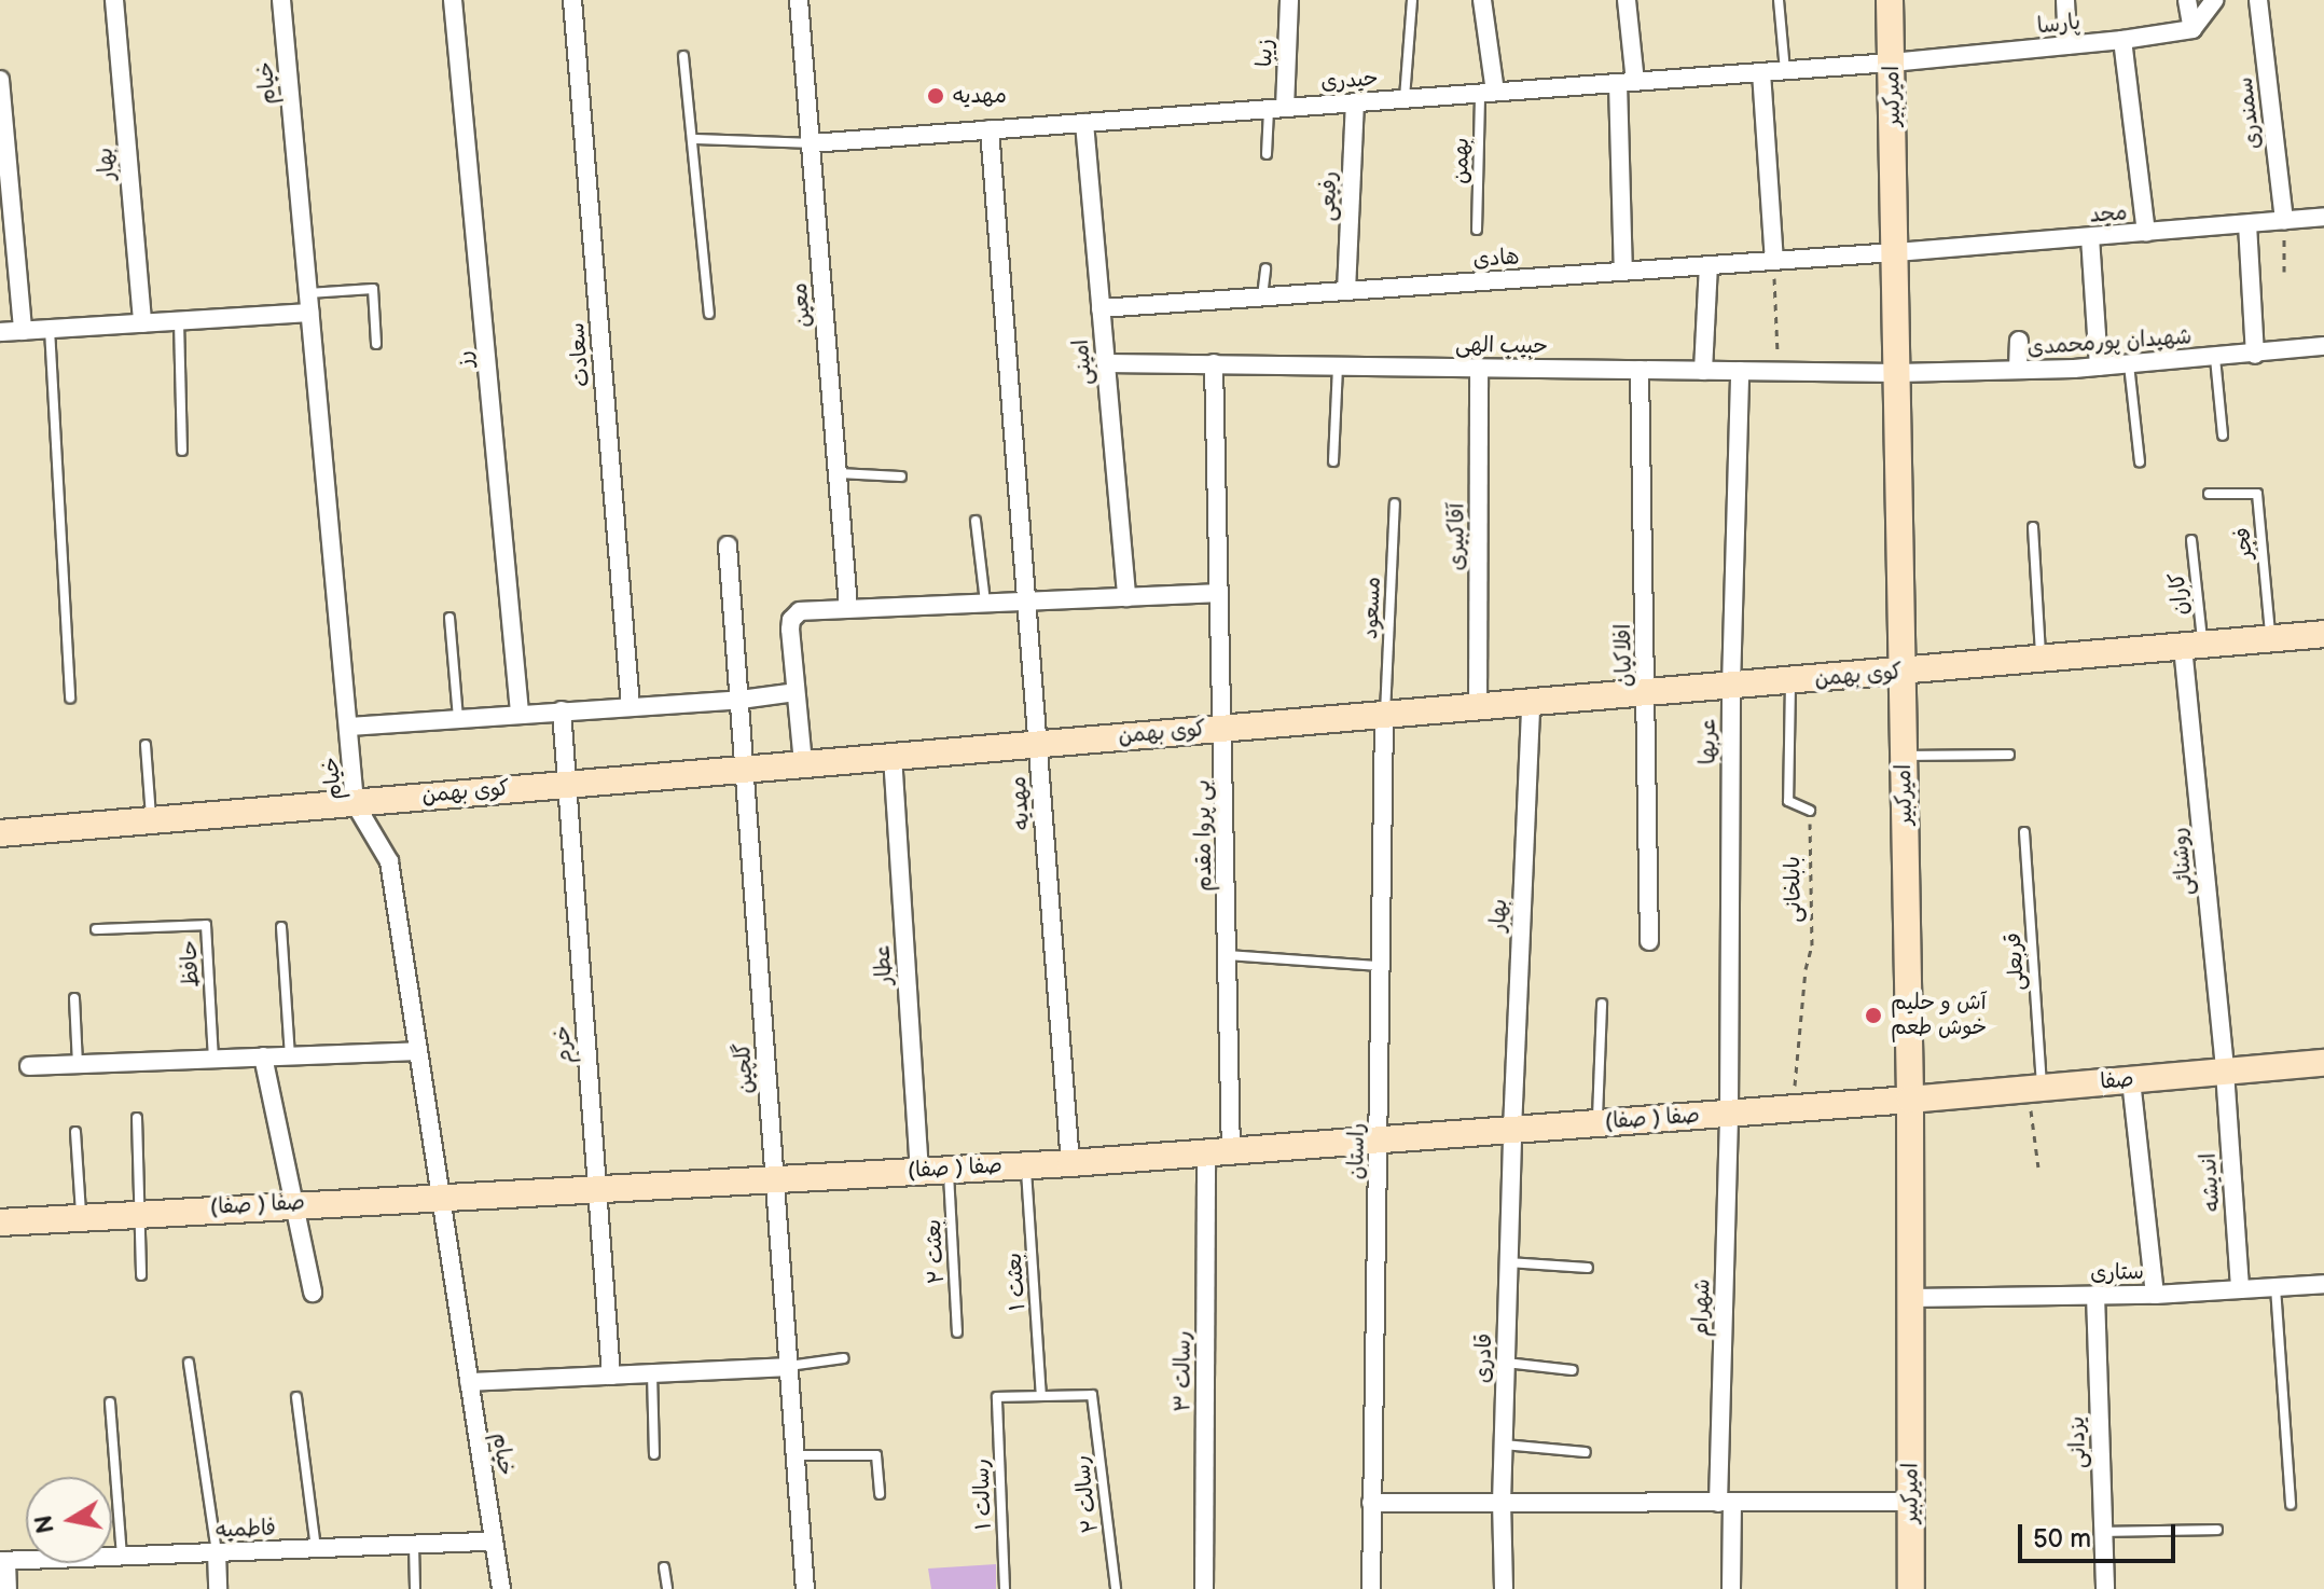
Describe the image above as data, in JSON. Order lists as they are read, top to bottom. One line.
{"streets":{"street":["پارسا","زیبا","حیدری","خیام","امیرکبیر","سمندری","بهار","رفیعی","مجد","هادی","معین","شهیدان پورمحمدی","حبیب الهی","سعادت","رز","امینی","آقاکبیری","افلاکیان","کوی بهمن","عربها","مهدیه","بی پروا مقدم","روشنائی","عطار","خرم","گلچین","صفا","صفا ( صفا)","راستان","اندیشه","ستاری","شهرام","قادری","رسالت ۳","یزدانی","فاطمیه"],"lane":["بهمن","فجر","کاران","مسعود","قربعلی","حافظ","بعثت ۲","بعثت ۱","رسالت ۱","رسالت ۲"],"path":["بابلخانی"]},"crossings":[["پارسا","حیدری"],["پارسا","امیرکبیر"],["زیبا","حیدری"],["حیدری","امیرکبیر"],["حیدری","بهمن"],["حیدری","رفیعی"],["حیدری","معین"],["حیدری","امینی"],["حیدری","مهدیه"],["خیام","کوی بهمن"],["خیام","صفا ( صفا)"],["خیام","فاطمیه"],["امیرکبیر","مجد"],["امیرکبیر","هادی"],["امیرکبیر","شهیدان پورمحمدی"],["امیرکبیر","حبیب الهی"],["امیرکبیر","کوی بهمن"],["امیرکبیر","صفا"],["امیرکبیر","صفا ( صفا)"],["امیرکبیر","ستاری"],["سمندری","مجد"],["بهار","کوی بهمن"],["بهار","صفا ( صفا)"],["بهار","قادری"],["رفیعی","هادی"],["مجد","هادی"],["هادی","امینی"],["شهیدان پورمحمدی","حبیب الهی"],["حبیب الهی","امینی"],["حبیب الهی","آقاکبیری"],["حبیب الهی","افلاکیان"],["حبیب الهی","عربها"],["حبیب الهی","بی پروا مقدم"],["آقاکبیری","کوی بهمن"],["فجر","کوی بهمن"],["کاران","کوی بهمن"],["کاران","روشنائی"],["مسعود","کوی بهمن"],["مسعود","راستان"],["افلاکیان","کوی بهمن"],["کوی بهمن","عربها"],["کوی بهمن","مهدیه"],["کوی بهمن","بی پروا مقدم"],["کوی بهمن","روشنائی"],["کوی بهمن","عطار"],["کوی بهمن","خرم"],["کوی بهمن","گلچین"],["کوی بهمن","راستان"],["عربها","صفا ( صفا)"],["عربها","شهرام"],["مهدیه","صفا ( صفا)"],["بی پروا مقدم","صفا ( صفا)"],["بی پروا مقدم","رسالت ۳"],["روشنائی","صفا"],["روشنائی","اندیشه"],["بابلخانی","صفا ( صفا)"],["قربعلی","صفا"],["عطار","صفا ( صفا)"],["خرم","صفا ( صفا)"],["گلچین","صفا ( صفا)"],["صفا","صفا ( صفا)"],["صفا","اندیشه"],["صفا ( صفا)","راستان"],["صفا ( صفا)","بعثت ۲"],["صفا ( صفا)","بعثت ۱"],["صفا ( صفا)","شهرام"],["صفا ( صفا)","قادری"],["صفا ( صفا)","رسالت ۳"],["اندیشه","ستاری"],["ستاری","یزدانی"],["بعثت ۱","رسالت ۱"],["بعثت ۱","رسالت ۲"],["رسالت ۱","رسالت ۲"]],"places":["مهدیه","آش و حلیم خوش طعم"],"scale_bar":"50 m","north":"left"}
